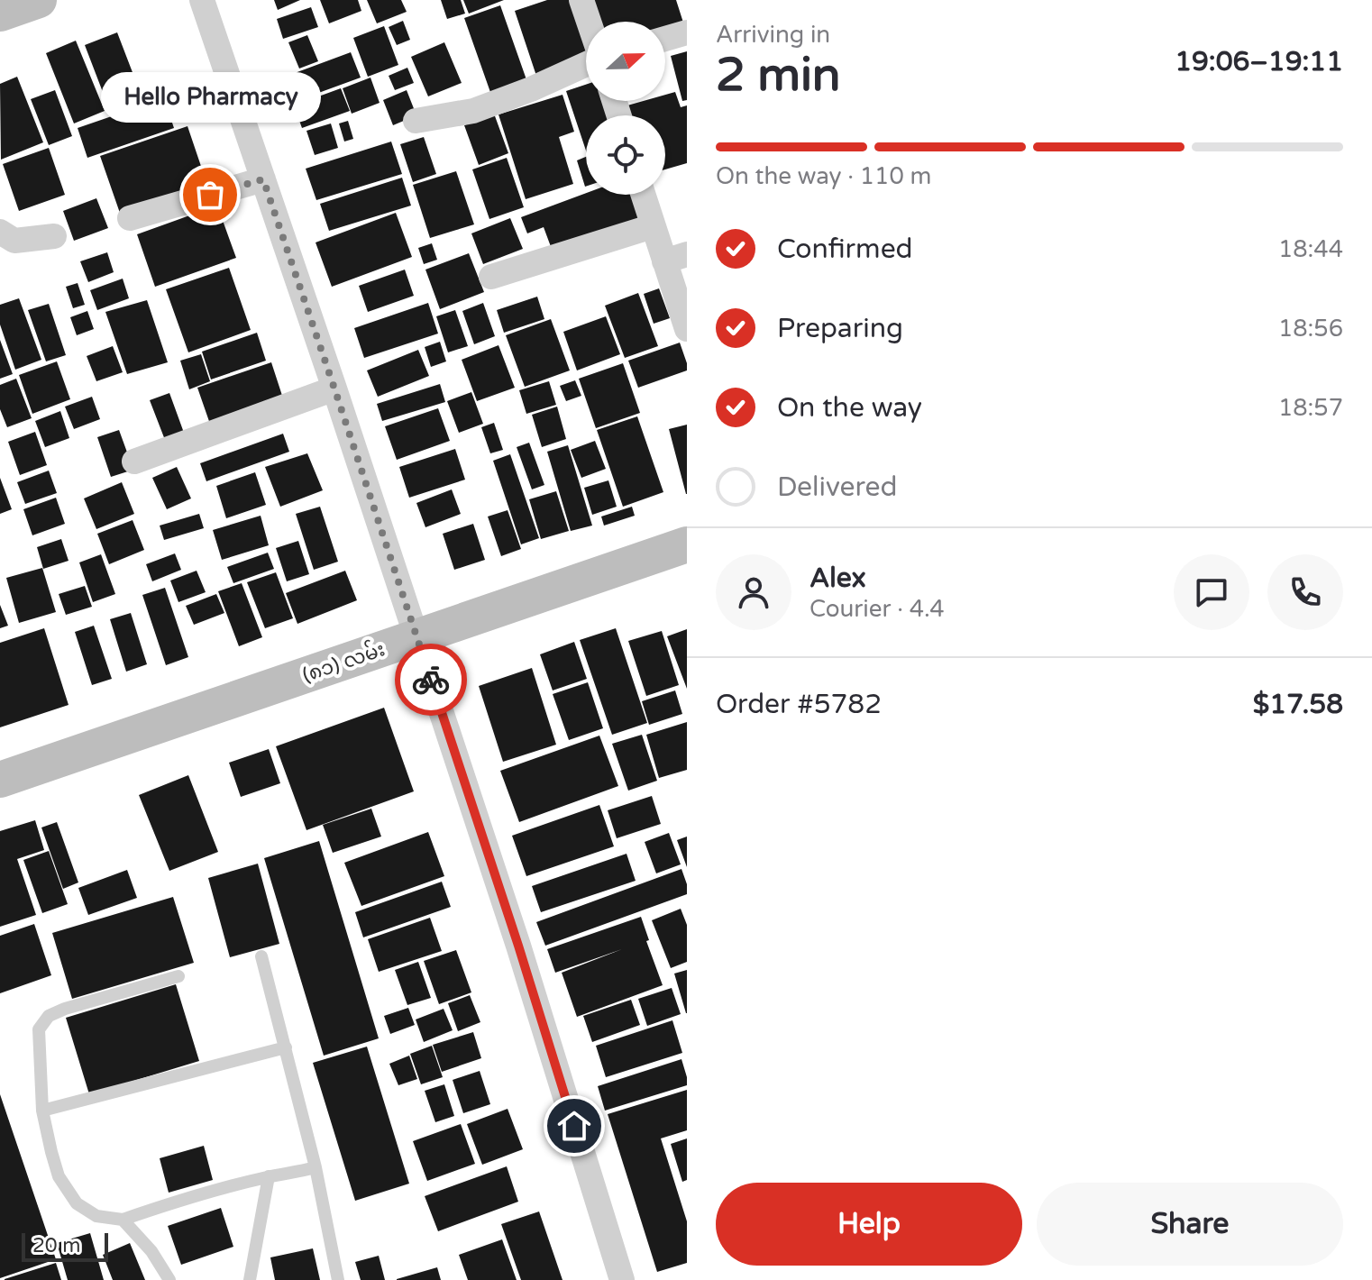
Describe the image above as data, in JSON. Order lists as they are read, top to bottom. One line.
{"streets":{"street":["(၈၁) လမ်း"]},"places":["Hello Pharmacy"],"scale_bar":"20 m","north":"right","page":{"heading":["2 min","Arriving in","19:06–19:11"],"panel":["Alex","Courier · 4.4","Order #5782","$17.58"],"bubble":"Hello Pharmacy","bar":"On the way · 110 m","list":[["Confirmed","18:44"],["Preparing","18:56"],["On the way","18:57"],"Delivered"],"buttons":["Help","Share"],"scale":"20 m"}}
